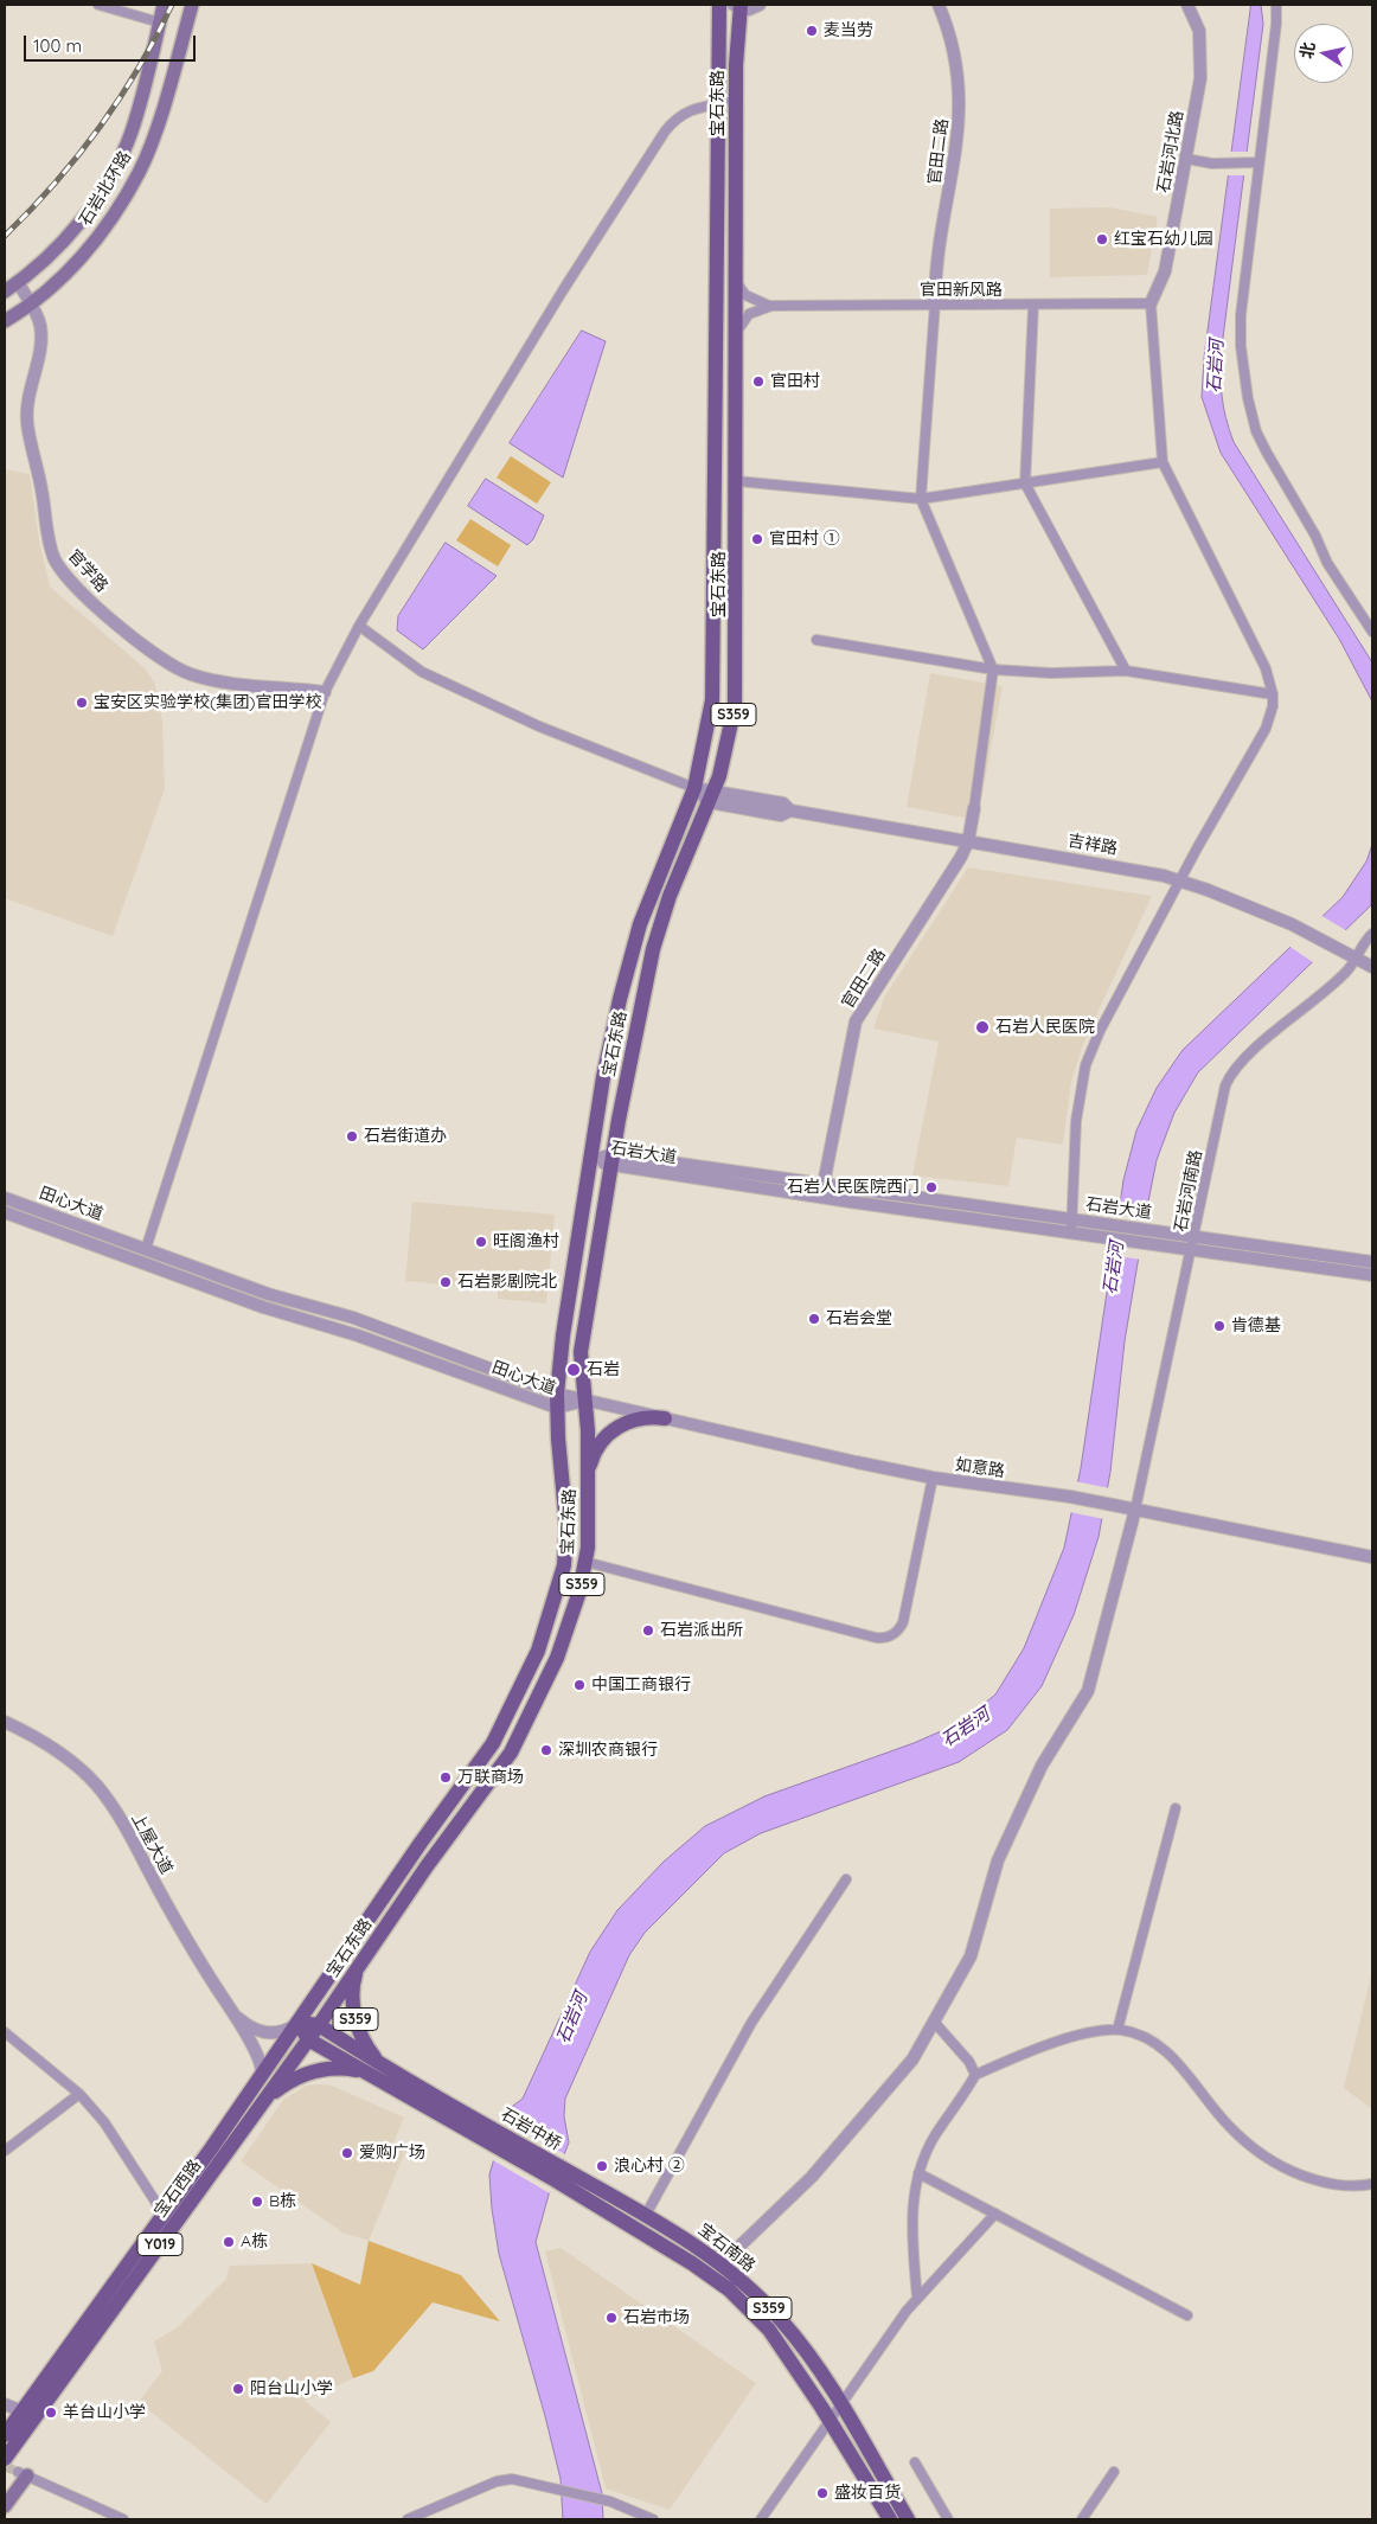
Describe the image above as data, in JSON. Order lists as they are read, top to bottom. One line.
{"streets":{"main road":["宝石东路","石岩北环路","S359","石岩中桥","宝石西路","Y019","宝石南路"],"street":["官田二路","石岩河北路","官田新风路","官学路","吉祥路","石岩大道","石岩河南路","田心大道","如意路","上屋大道"]},"crossings":[["宝石东路","官田新风路"],["宝石东路","S359"],["宝石东路","吉祥路"],["宝石东路","石岩大道"],["宝石东路","田心大道"],["宝石东路","如意路"],["宝石东路","上屋大道"],["宝石东路","宝石西路"],["官田二路","官田新风路"],["官田二路","吉祥路"],["官田二路","石岩大道"],["石岩河北路","官田新风路"],["石岩北环路","官学路"],["S359","上屋大道"],["S359","石岩中桥"],["S359","宝石西路"],["吉祥路","石岩河南路"],["石岩大道","石岩河南路"],["石岩河南路","如意路"],["田心大道","如意路"],["上屋大道","宝石西路"],["石岩中桥","宝石南路"]],"water":["石岩河"],"places":["麦当劳","红宝石幼儿园","官田村","官田村 ①","宝安区实验学校(集团)官田学校","石岩人民医院","石岩街道办","石岩人民医院西门","旺阁渔村","石岩影剧院北","石岩会堂","肯德基","石岩","石岩派出所","中国工商银行","深圳农商银行","万联商场","爱购广场","浪心村 ②","B栋","A栋","石岩市场","阳台山小学","羊台山小学","盛妆百货"],"scale_bar":"100 m","north":"left"}
